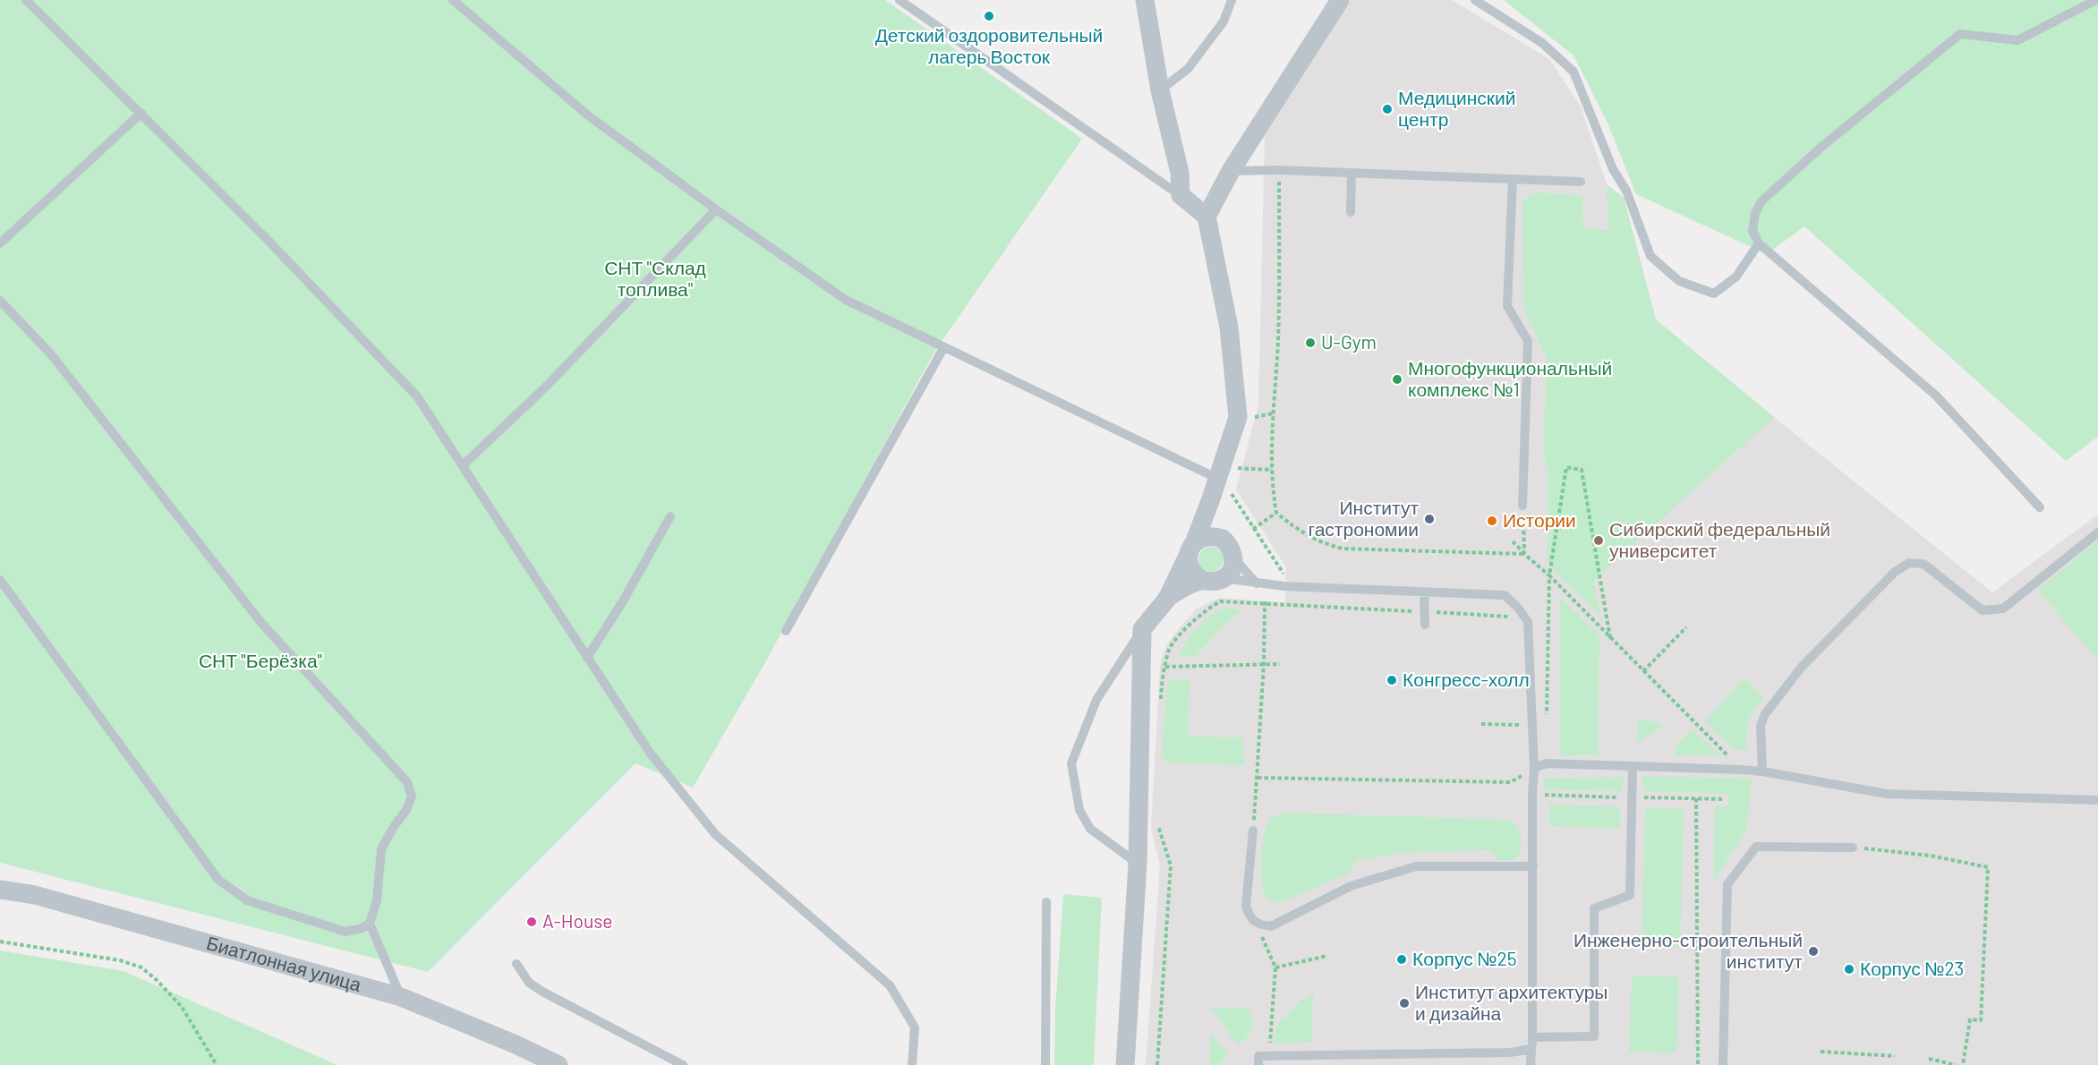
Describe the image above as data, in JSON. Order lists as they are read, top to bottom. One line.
{"streets":{"street":["Биатлонная улица"]},"parks":["СНТ \"Склад топлива\"","СНТ \"Берёзка\""],"places":["Детский оздоровительный лагерь Восток","Медицинский центр","U-Gym","Многофункциональный комплекс №1","Институт гастрономии","Истории","Сибирский федеральный университет","Конгресс-холл","A-House","Инженерно-строительный институт","Корпус №25","Корпус №23","Институт архитектуры и дизайна"]}
